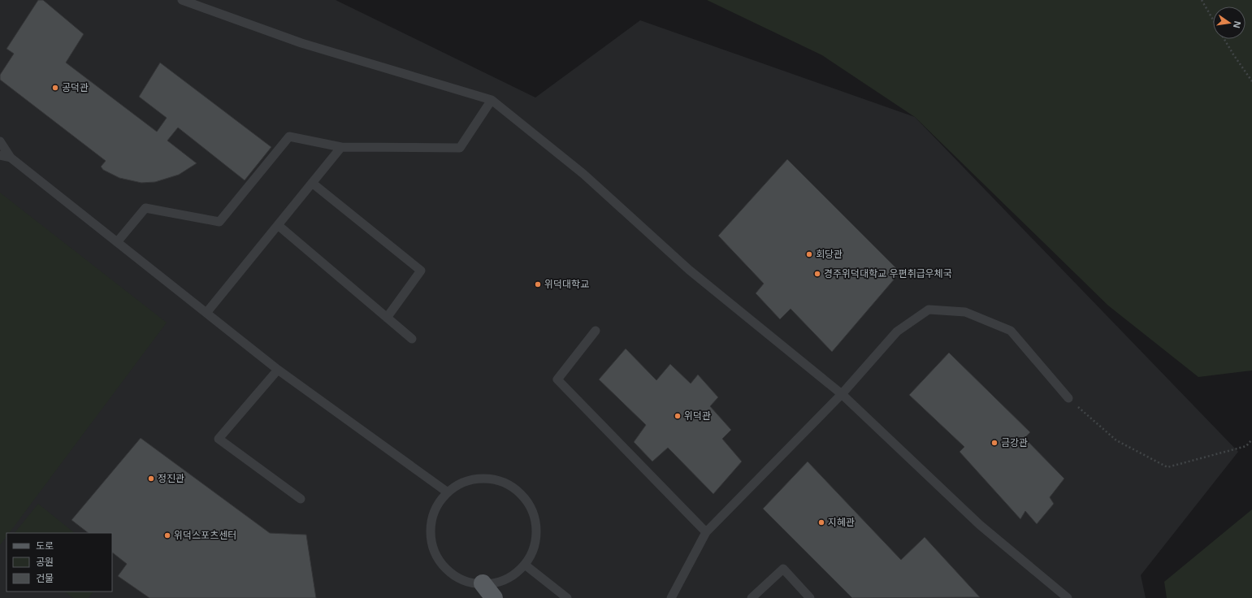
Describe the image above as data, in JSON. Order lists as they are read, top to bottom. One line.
{"places":["공덕관","회당관","경주위덕대학교 우편취급우체국","위덕대학교","위덕관","금강관","정진관","지혜관","위덕스포츠센터"],"legend":["도로","공원","건물"],"north":"right"}
